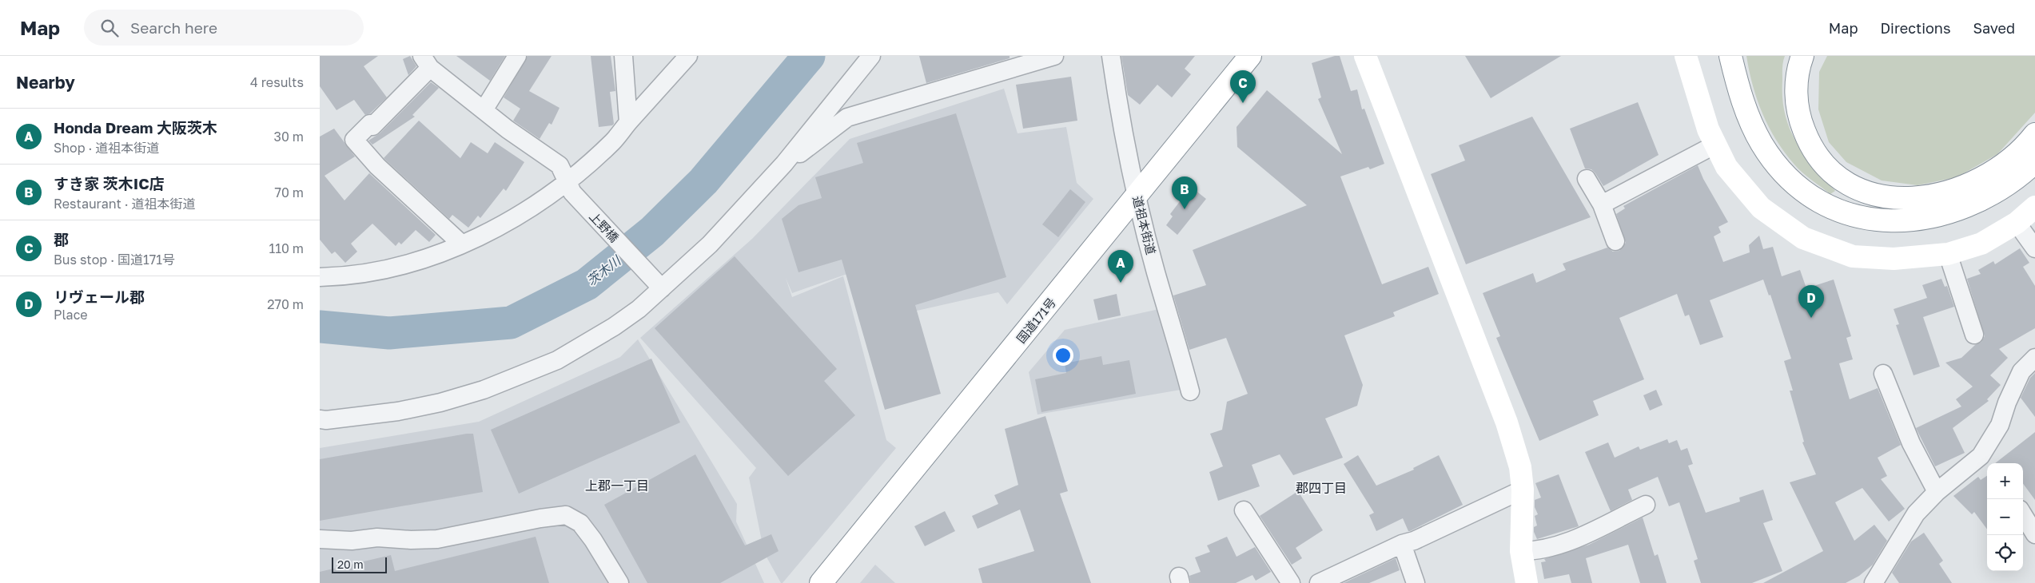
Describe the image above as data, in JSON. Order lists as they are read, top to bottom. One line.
{"streets":{"main road":["国道171号"],"street":["道祖本街道","上野橋"]},"crossings":[["道祖本街道","国道171号"]],"districts":["上郡一丁目","郡四丁目"],"water":["茨木川"],"scale_bar":"20 m","page":{"header":"Map","search":"Search here","nav":["Map","Directions","Saved"],"heading":["Nearby","4 results"],"pins":["C","B","A","D"],"list":[{"mark":"A","name":"Honda Dream 大阪茨木","note":"Shop · 道祖本街道","value":"30 m"},{"mark":"B","name":"すき家 茨木IC店","note":"Restaurant · 道祖本街道","value":"70 m"},{"mark":"C","name":"郡","note":"Bus stop · 国道171号","value":"110 m"},{"mark":"D","name":"リヴェール郡","note":"Place","value":"270 m"}],"map_buttons":["+","−"],"scale":"20 m"}}
